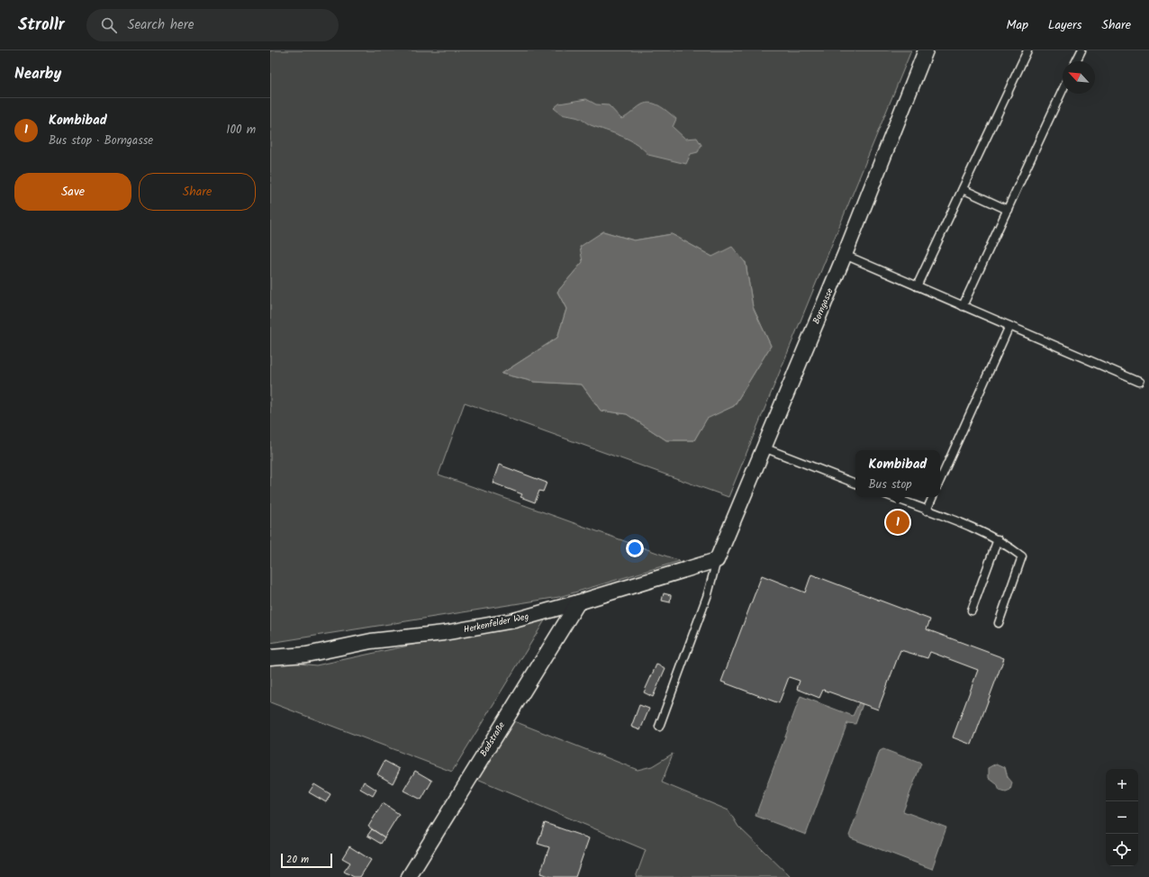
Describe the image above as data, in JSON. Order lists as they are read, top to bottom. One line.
{"streets":{"street":["Borngasse","Herkenfelder Weg","Badstraße"]},"crossings":[["Borngasse","Herkenfelder Weg"],["Herkenfelder Weg","Badstraße"]],"scale_bar":"20 m","north":"top left","page":{"header":"Strollr","search":"Search here","nav":["Map","Layers","Share"],"heading":"Nearby","list":[{"mark":"1","name":"Kombibad","note":"Bus stop · Borngasse","value":"100 m"}],"buttons":["Save","Share"],"popup":["Kombibad","Bus stop"],"pins":"1","map_buttons":["+","−"],"scale":"20 m"}}
